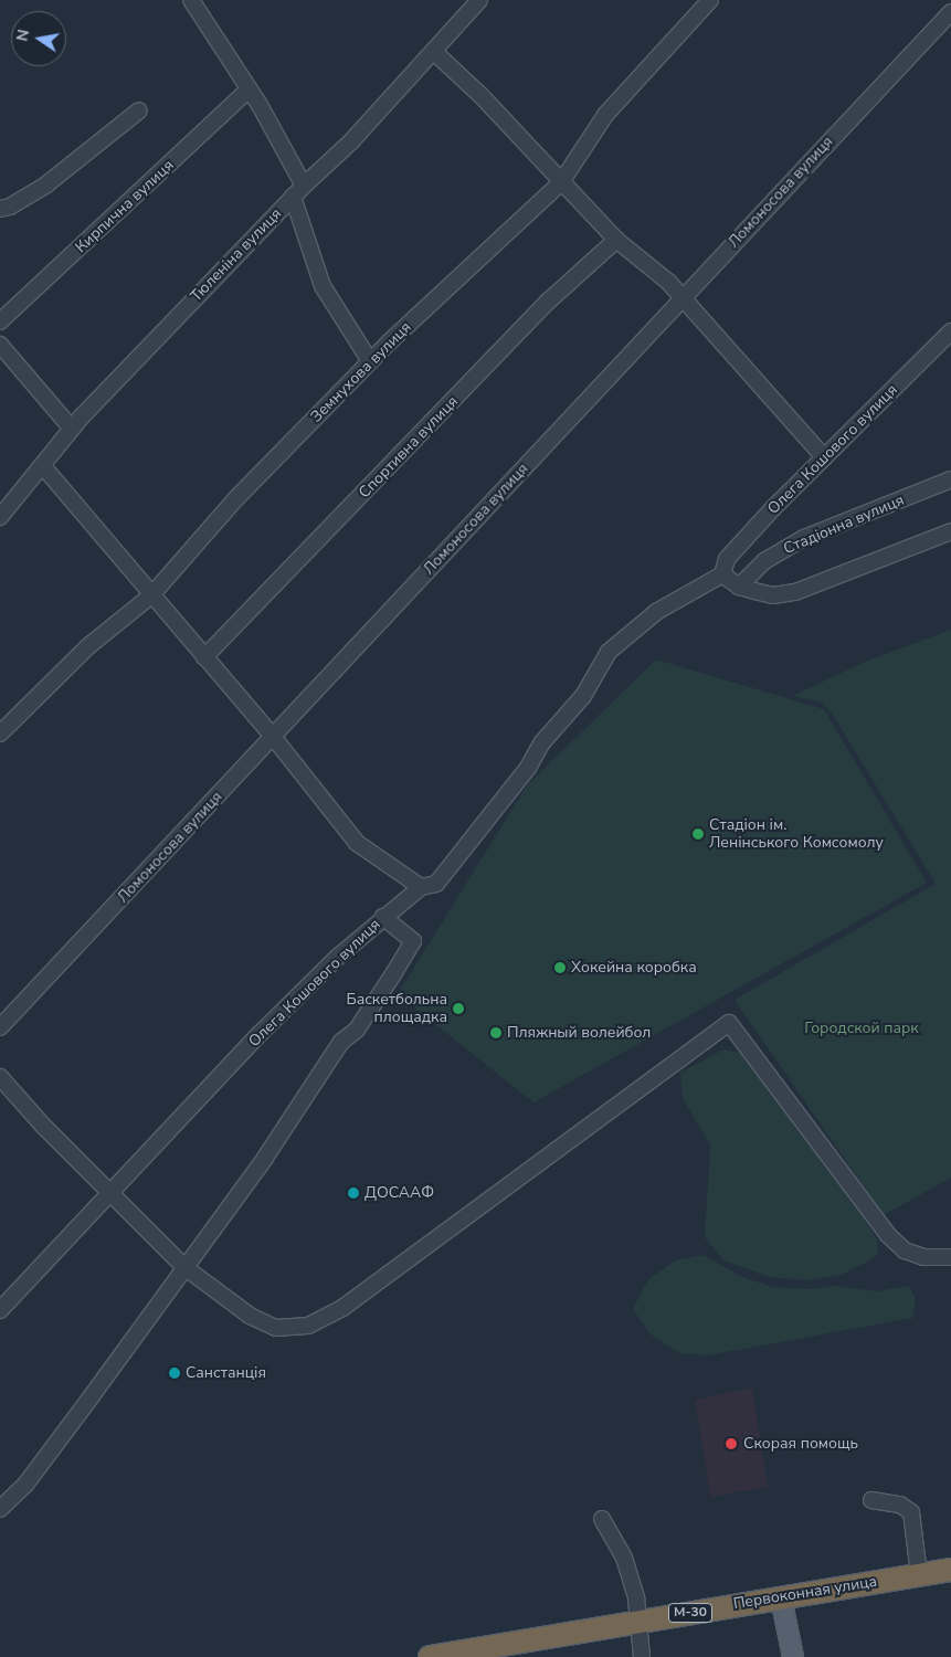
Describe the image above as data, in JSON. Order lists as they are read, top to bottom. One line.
{"streets":{"highway":["Первоконная улица","М-30"],"street":["Ломоносова вулиця","Кирпична вулиця","Тюленіна вулиця","Земнухова вулиця","Спортивна вулиця","Олега Кошового вулиця","Стадіонна вулиця"]},"parks":["Городской парк"],"places":["Стадіон ім. Ленінського Комсомолу","Хокейна коробка","Баскетбольна площадка","Пляжный волейбол","ДОСААФ","Санстанція","Скорая помощь"],"north":"left"}
